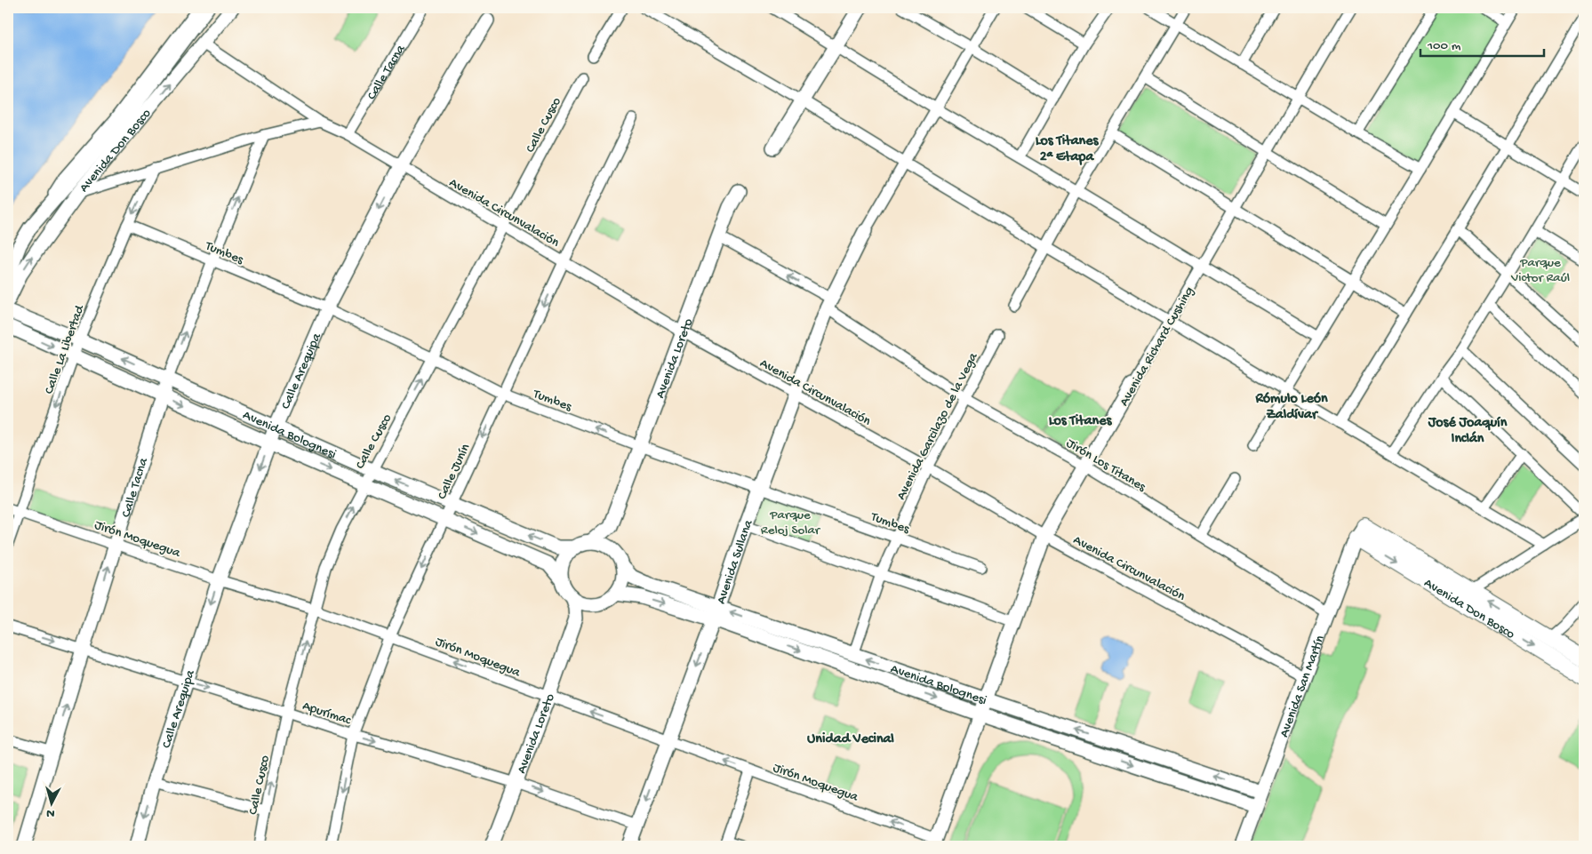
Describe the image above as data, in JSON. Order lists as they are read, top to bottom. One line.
{"streets":{"main road":["Calle Tacna","Avenida Don Bosco","Avenida Richard Cushing","Avenida Loreto","Calle Arequipa","Avenida Bolognesi","Avenida Sullana","Avenida San Martín"],"street":["Calle Cusco","Avenida Circunvalación","Tumbes","Calle La Libertad","Avenida Garcilazo de la Vega","Jirón Los Titanes","Calle Junín","Jirón Moquegua","Apurímac"]},"crossings":[["Calle Tacna","Avenida Circunvalación"],["Calle Tacna","Tumbes"],["Calle Tacna","Avenida Bolognesi"],["Calle Tacna","Jirón Moquegua"],["Calle Tacna","Apurímac"],["Calle Cusco","Avenida Circunvalación"],["Calle Cusco","Tumbes"],["Calle Cusco","Avenida Bolognesi"],["Calle Cusco","Jirón Moquegua"],["Calle Cusco","Apurímac"],["Avenida Don Bosco","Avenida Circunvalación"],["Avenida Don Bosco","Avenida San Martín"],["Avenida Circunvalación","Avenida Richard Cushing"],["Avenida Circunvalación","Avenida Loreto"],["Avenida Circunvalación","Calle Arequipa"],["Avenida Circunvalación","Avenida Garcilazo de la Vega"],["Avenida Circunvalación","Calle Junín"],["Avenida Circunvalación","Avenida Sullana"],["Avenida Circunvalación","Avenida San Martín"],["Tumbes","Calle La Libertad"],["Tumbes","Avenida Loreto"],["Tumbes","Calle Arequipa"],["Tumbes","Avenida Garcilazo de la Vega"],["Tumbes","Calle Junín"],["Tumbes","Avenida Sullana"],["Avenida Richard Cushing","Avenida Bolognesi"],["Avenida Richard Cushing","Jirón Los Titanes"],["Avenida Richard Cushing","Jirón Moquegua"],["Calle La Libertad","Avenida Bolognesi"],["Calle La Libertad","Jirón Moquegua"],["Avenida Loreto","Avenida Bolognesi"],["Avenida Loreto","Jirón Los Titanes"],["Avenida Loreto","Jirón Moquegua"],["Avenida Loreto","Apurímac"],["Calle Arequipa","Avenida Bolognesi"],["Calle Arequipa","Jirón Moquegua"],["Calle Arequipa","Apurímac"],["Avenida Garcilazo de la Vega","Avenida Bolognesi"],["Avenida Garcilazo de la Vega","Jirón Los Titanes"],["Avenida Bolognesi","Calle Junín"],["Avenida Bolognesi","Avenida Sullana"],["Avenida Bolognesi","Avenida San Martín"],["Jirón Los Titanes","Avenida Sullana"],["Jirón Los Titanes","Avenida San Martín"],["Calle Junín","Jirón Moquegua"],["Calle Junín","Apurímac"],["Jirón Moquegua","Avenida Sullana"],["Avenida Sullana","Apurímac"]],"one_way":["Calle Tacna","Calle Cusco","Calle La Libertad","Calle Arequipa","Calle Junín","Jirón Moquegua","Apurímac"],"districts":["Los Titanes 2ª Etapa","Rómulo León Zaldívar","Los Titanes","José Joaquín Inclán","Unidad Vecinal"],"parks":["Parque Victor Raúl","Parque Reloj Solar"],"scale_bar":"100 m","north":"bottom"}
